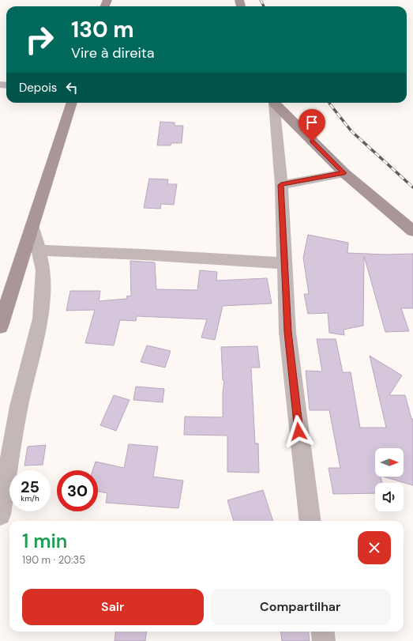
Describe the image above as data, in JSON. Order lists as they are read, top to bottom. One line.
{"north":"right","page":{"turn":["130 m","Vire à direita"],"then":"Depois","speed":"25 km/h","limit":"30","heading":["1 min","190 m · 20:35"],"buttons":["Sair","Compartilhar"]}}
